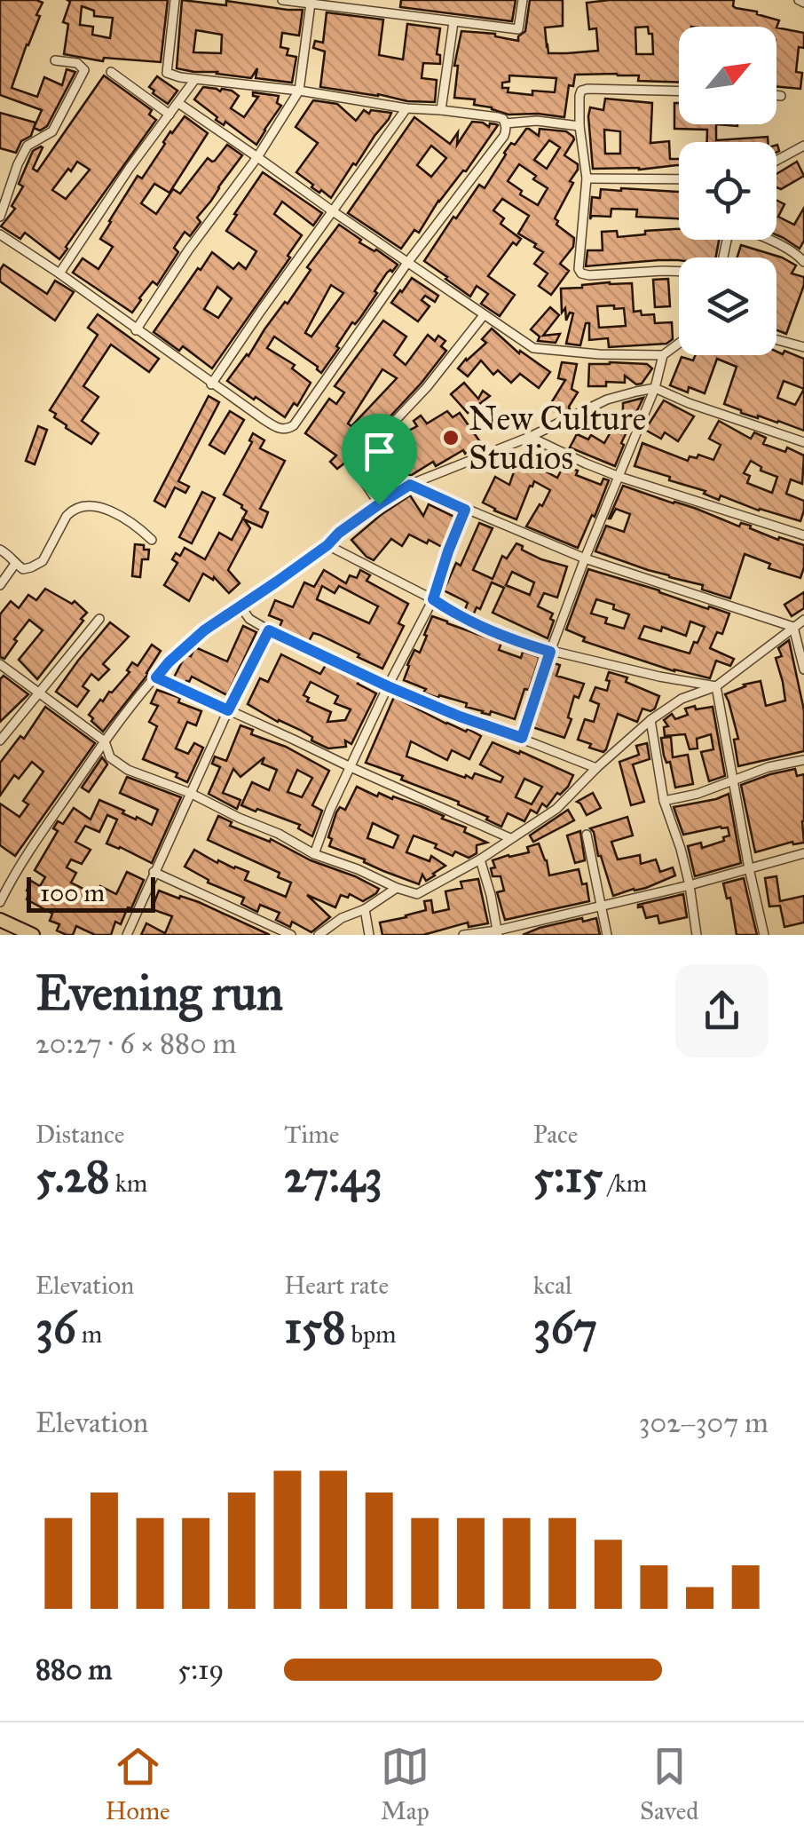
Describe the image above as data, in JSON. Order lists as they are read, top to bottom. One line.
{"places":["New Culture Studios"],"scale_bar":"100 m","north":"top right","page":{"scale":"100 m","heading":["Evening run","20:27 · 6 × 880 m"],"stats":[["Distance","5.28 km"],["Time","27:43"],["Pace","5:15 /km"],["Elevation","36 m"],["Heart rate","158 bpm"],["kcal","367"]],"chart":["Elevation","302–307 m"],"list":[{"name":"880 m","note":"5:19"}],"tabs":["Home","Map","Saved"]}}
